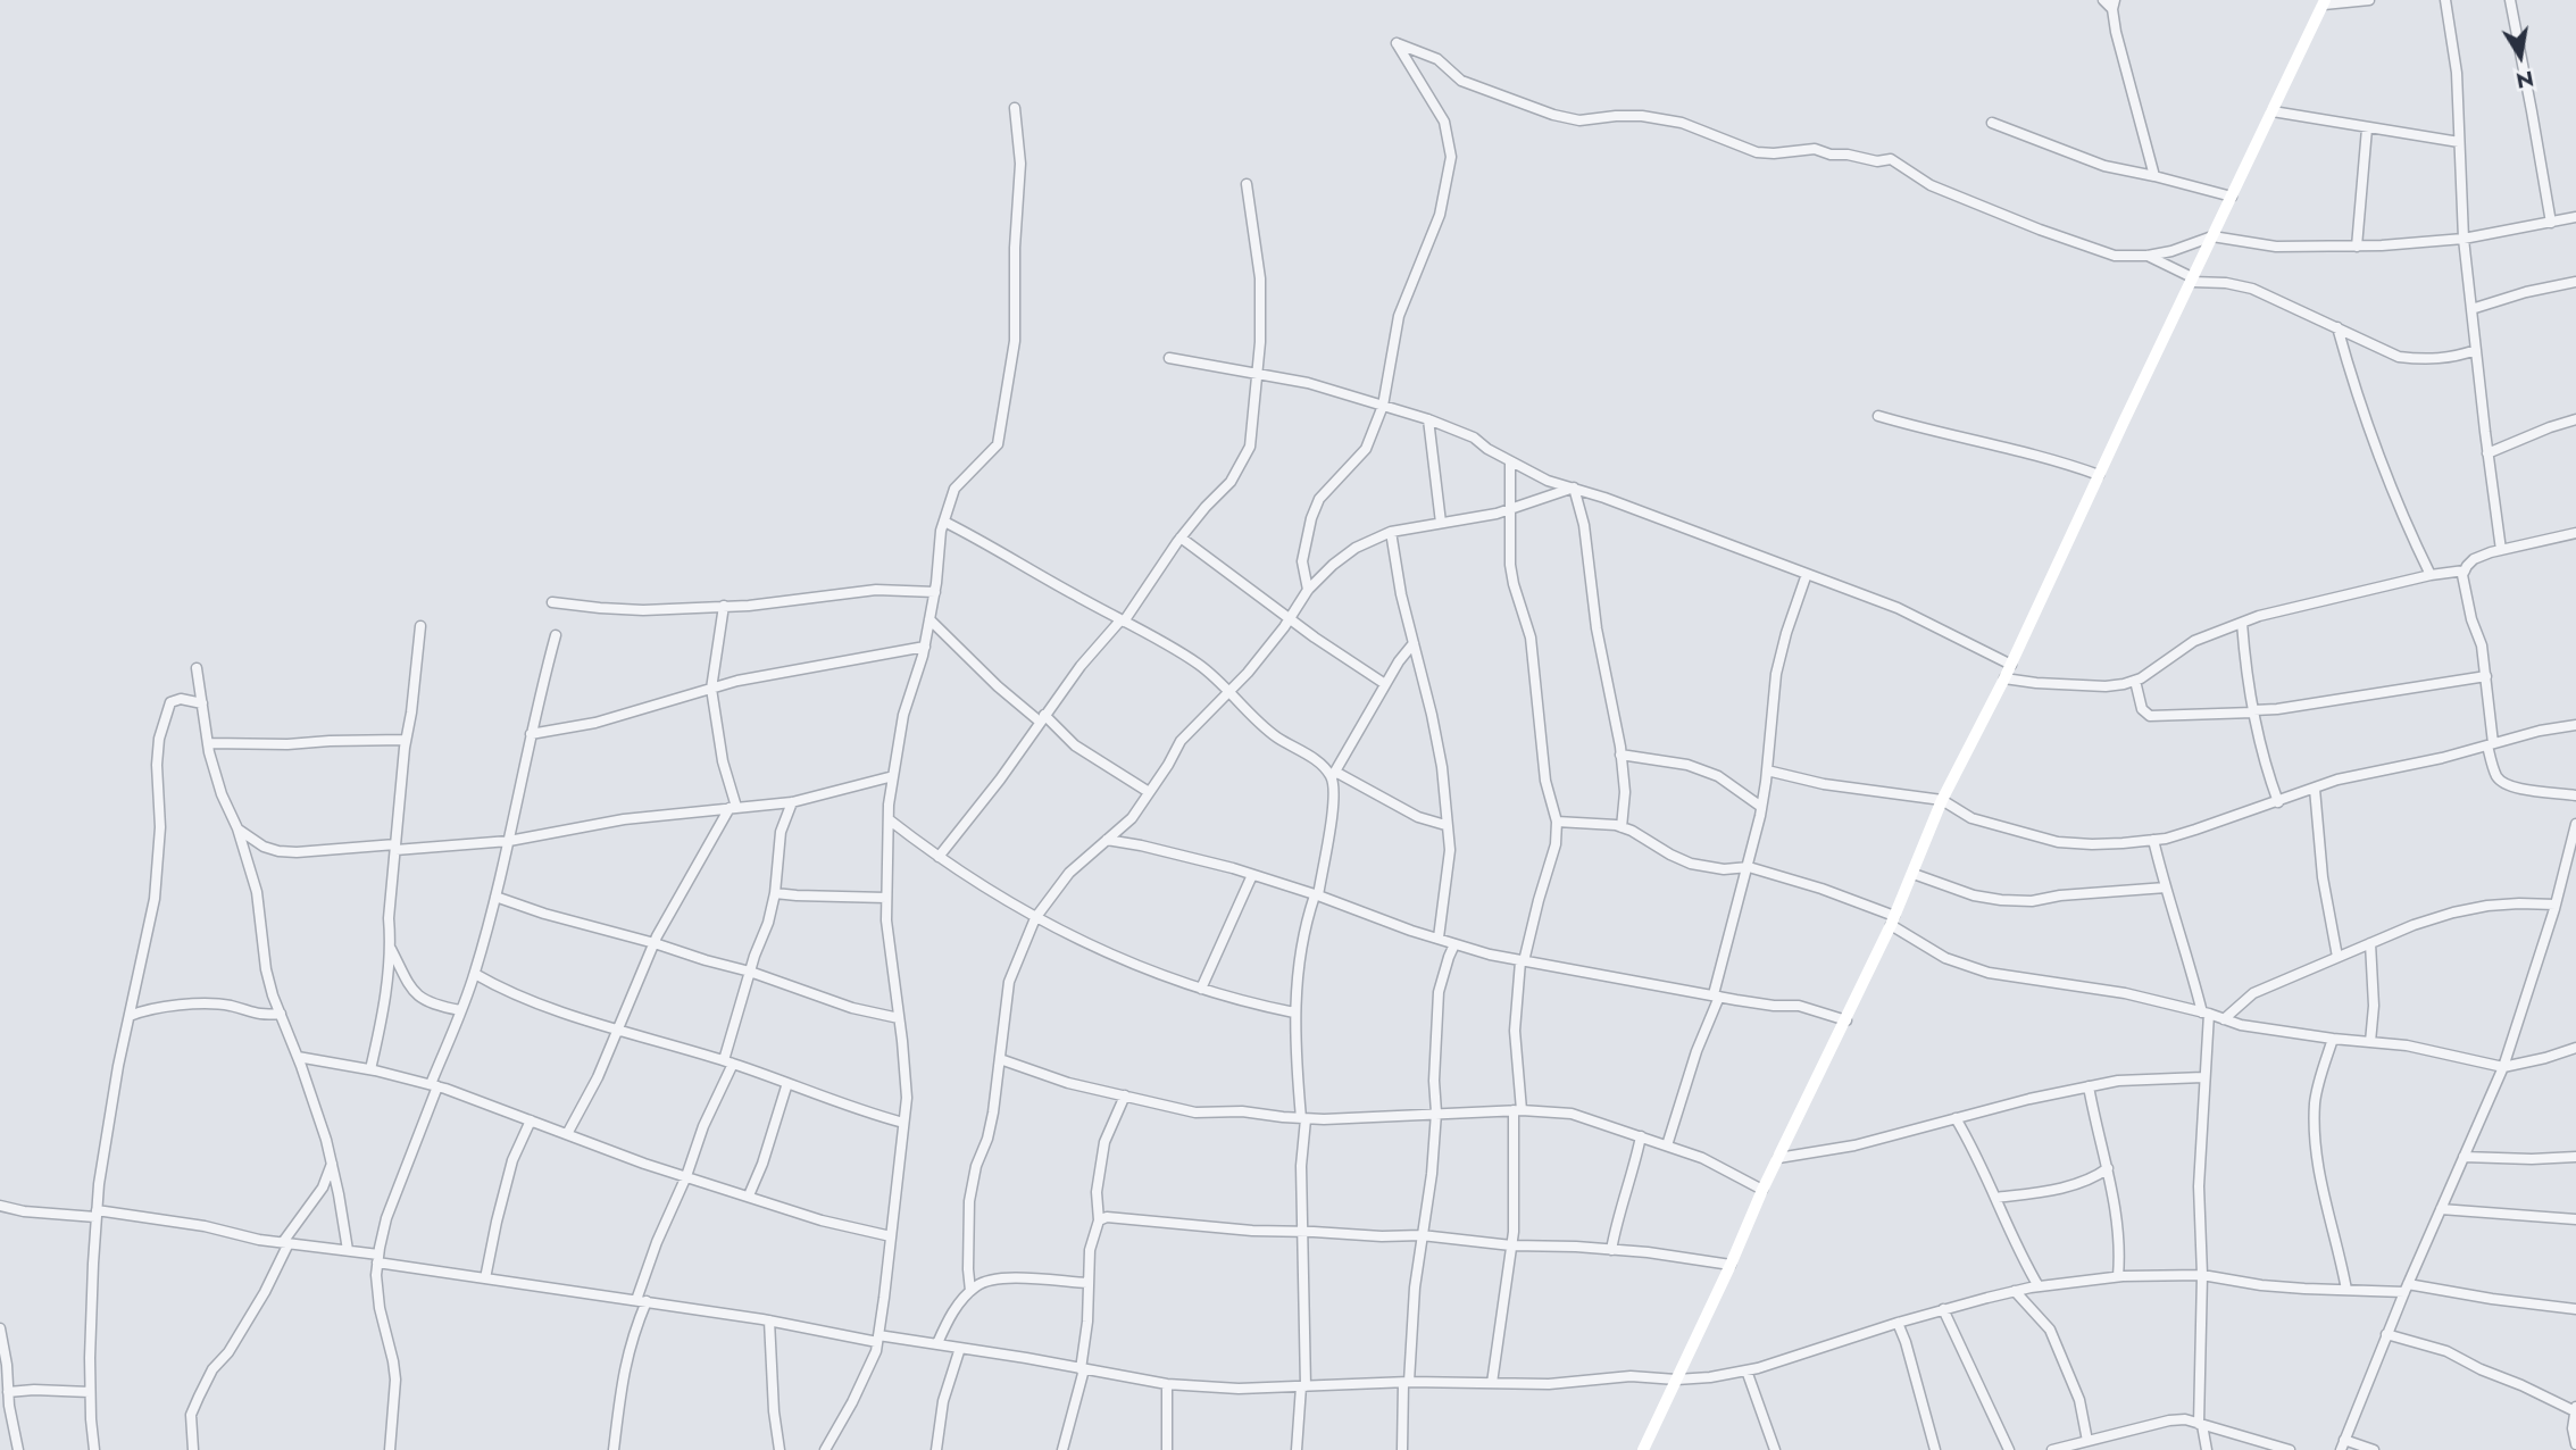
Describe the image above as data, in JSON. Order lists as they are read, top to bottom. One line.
{"north":"bottom"}
